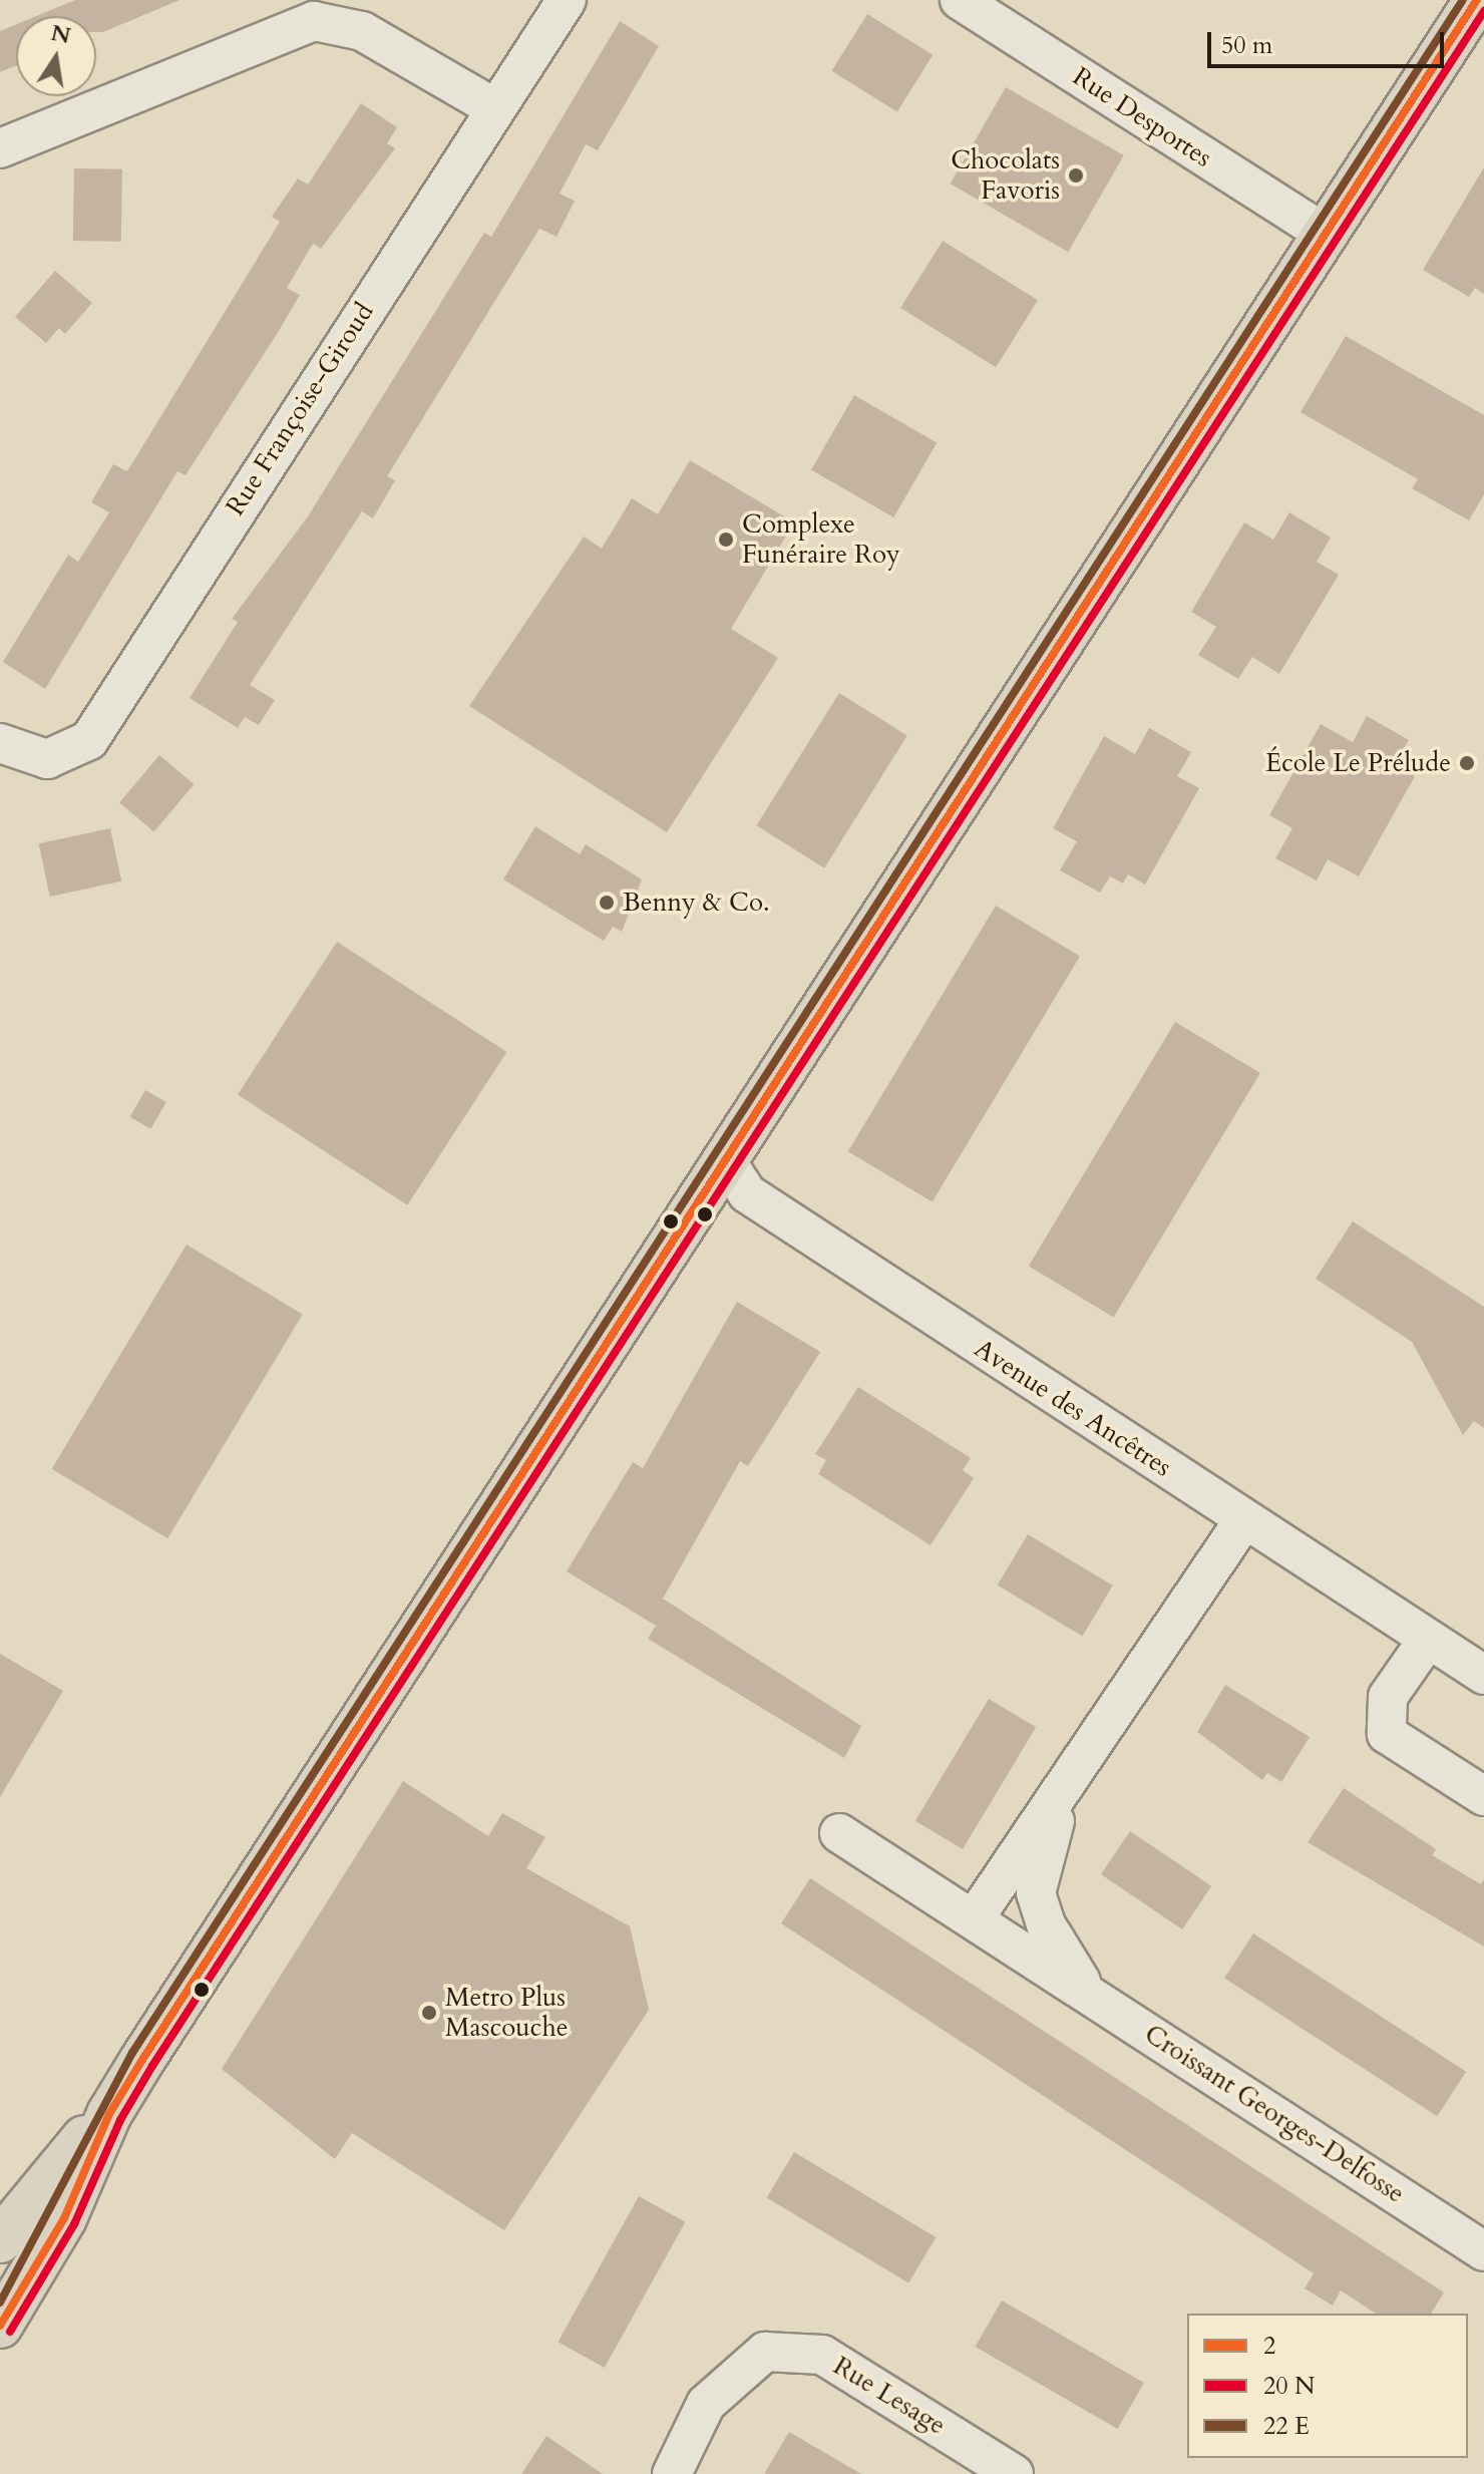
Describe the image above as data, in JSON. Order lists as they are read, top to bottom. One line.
{"streets":{"street":["Rue Desportes","Rue Françoise-Giroud","Avenue des Ancêtres","Croissant Georges-Delfosse","Rue Lesage"]},"crossings":[["Avenue des Ancêtres","Croissant Georges-Delfosse"]],"places":["Chocolats Favoris","Complexe Funéraire Roy","École Le Prélude","Benny & Co.","Metro Plus Mascouche"],"lines":["transit line 2"],"legend":["2","20 N","22 E"],"scale_bar":"50 m","north":"top"}
